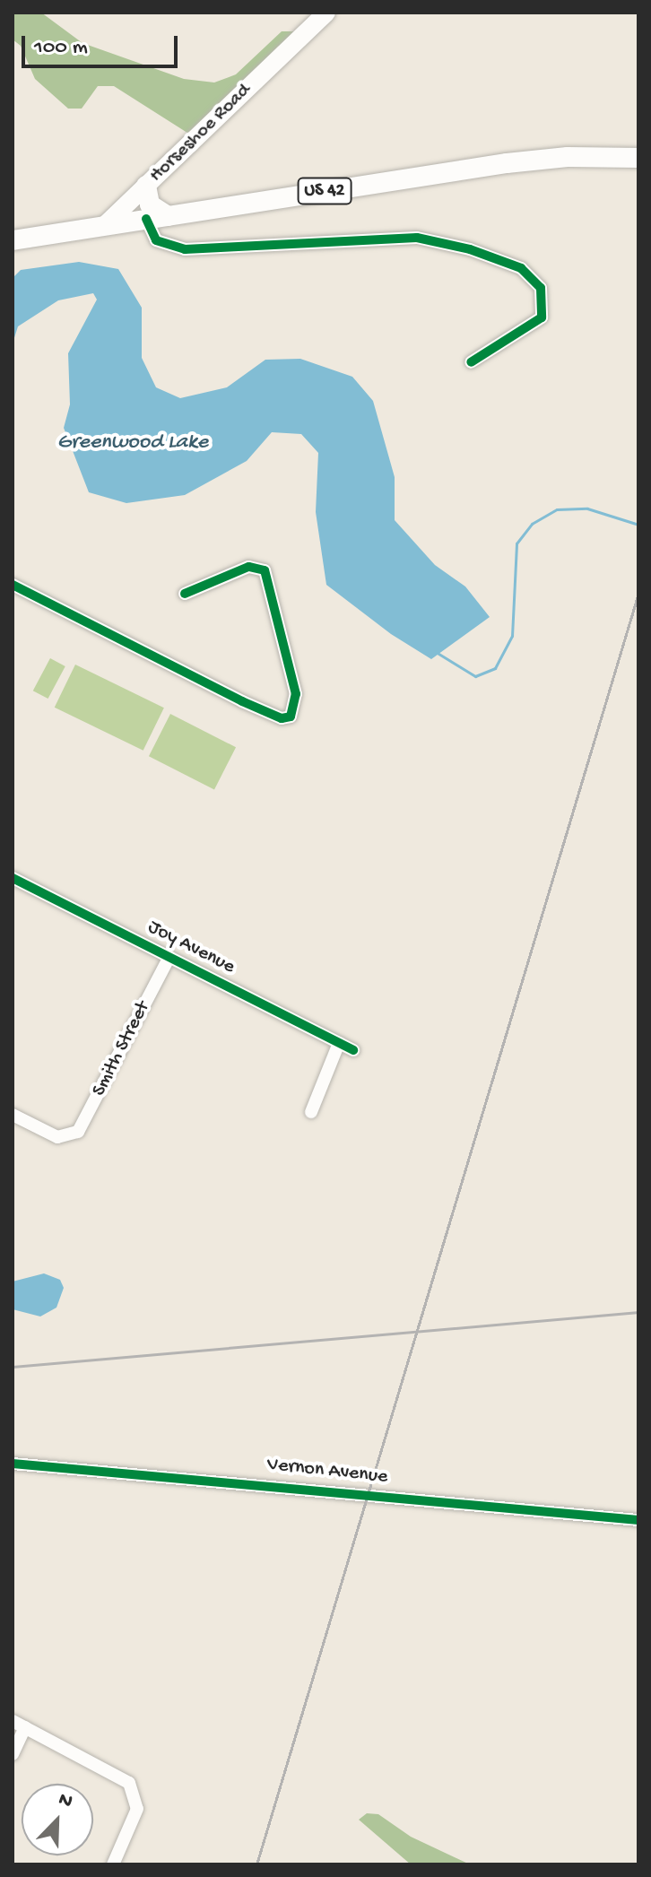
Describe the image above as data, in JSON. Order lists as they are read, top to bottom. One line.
{"streets":{"main road":["US 42"],"street":["Horseshoe Road","Joy Avenue","Smith Street","Vernon Avenue"]},"crossings":[["Horseshoe Road","US 42"],["Joy Avenue","Smith Street"]],"water":["Greenwood Lake"],"scale_bar":"100 m","north":"top right"}
